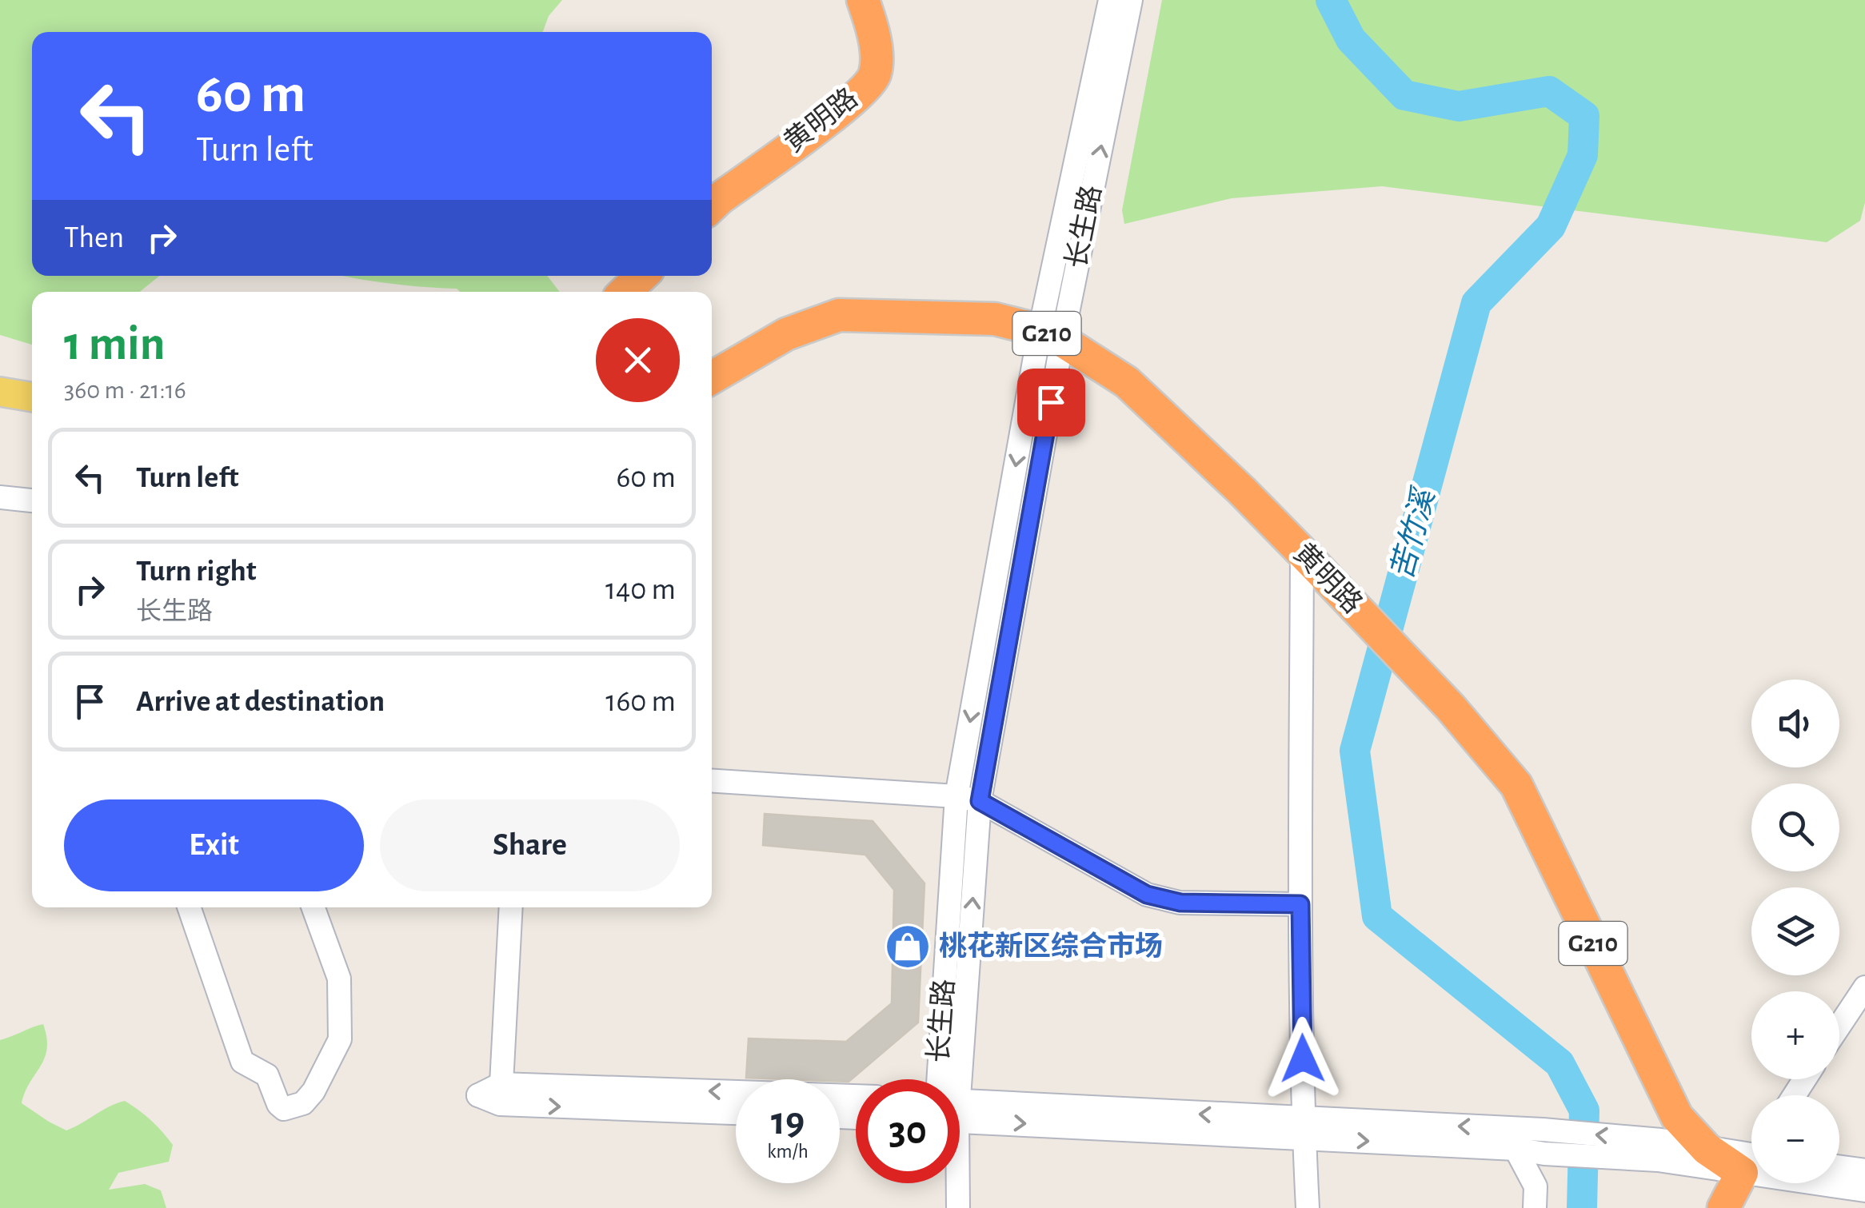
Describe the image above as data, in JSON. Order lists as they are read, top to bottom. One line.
{"streets":{"highway":["黄明路","G210"],"street":["长生路"]},"crossings":[["黄明路","长生路"]],"water":["苦竹溪"],"places":{"shop":["桃花新区综合市场"]},"page":{"turn":["60 m","Turn left"],"then":"Then","heading":["1 min","360 m · 21:16"],"list":[{"name":"Turn left","value":"60 m"},{"name":"Turn right","note":"长生路","value":"140 m"},{"name":"Arrive at destination","value":"160 m"}],"map_buttons":["+","−"],"buttons":["Exit","Share"],"speed":"19 km/h","limit":"30"}}
